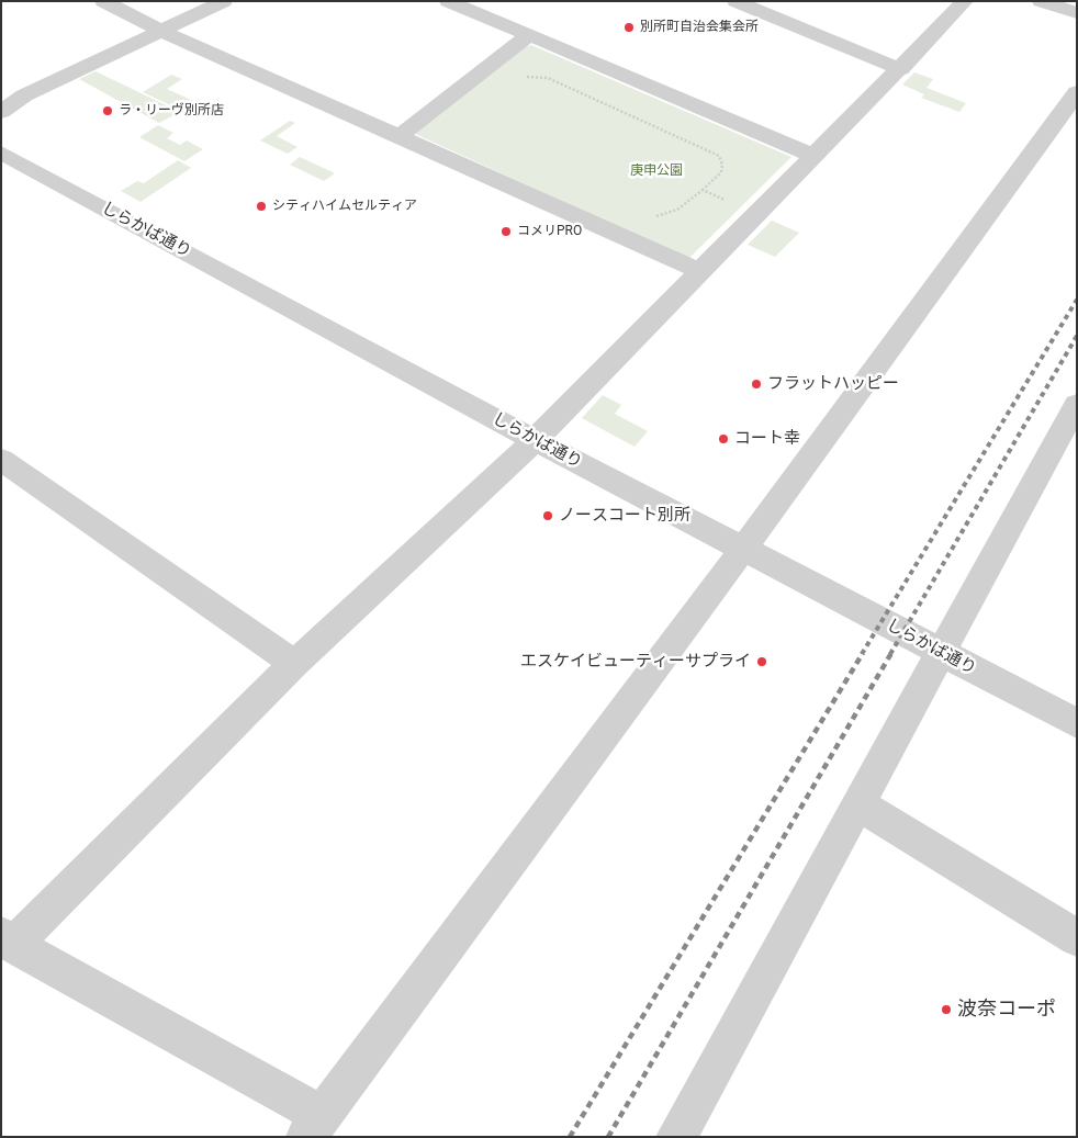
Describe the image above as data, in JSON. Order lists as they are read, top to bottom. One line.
{"streets":{"street":["しらかば通り"]},"parks":["庚申公園"],"places":["別所町自治会集会所","ラ・リーヴ別所店","シティハイムセルティア","コメリPRO","フラットハッピー","コート幸","ノースコート別所","エスケイビューティーサプライ","波奈コーポ"]}
